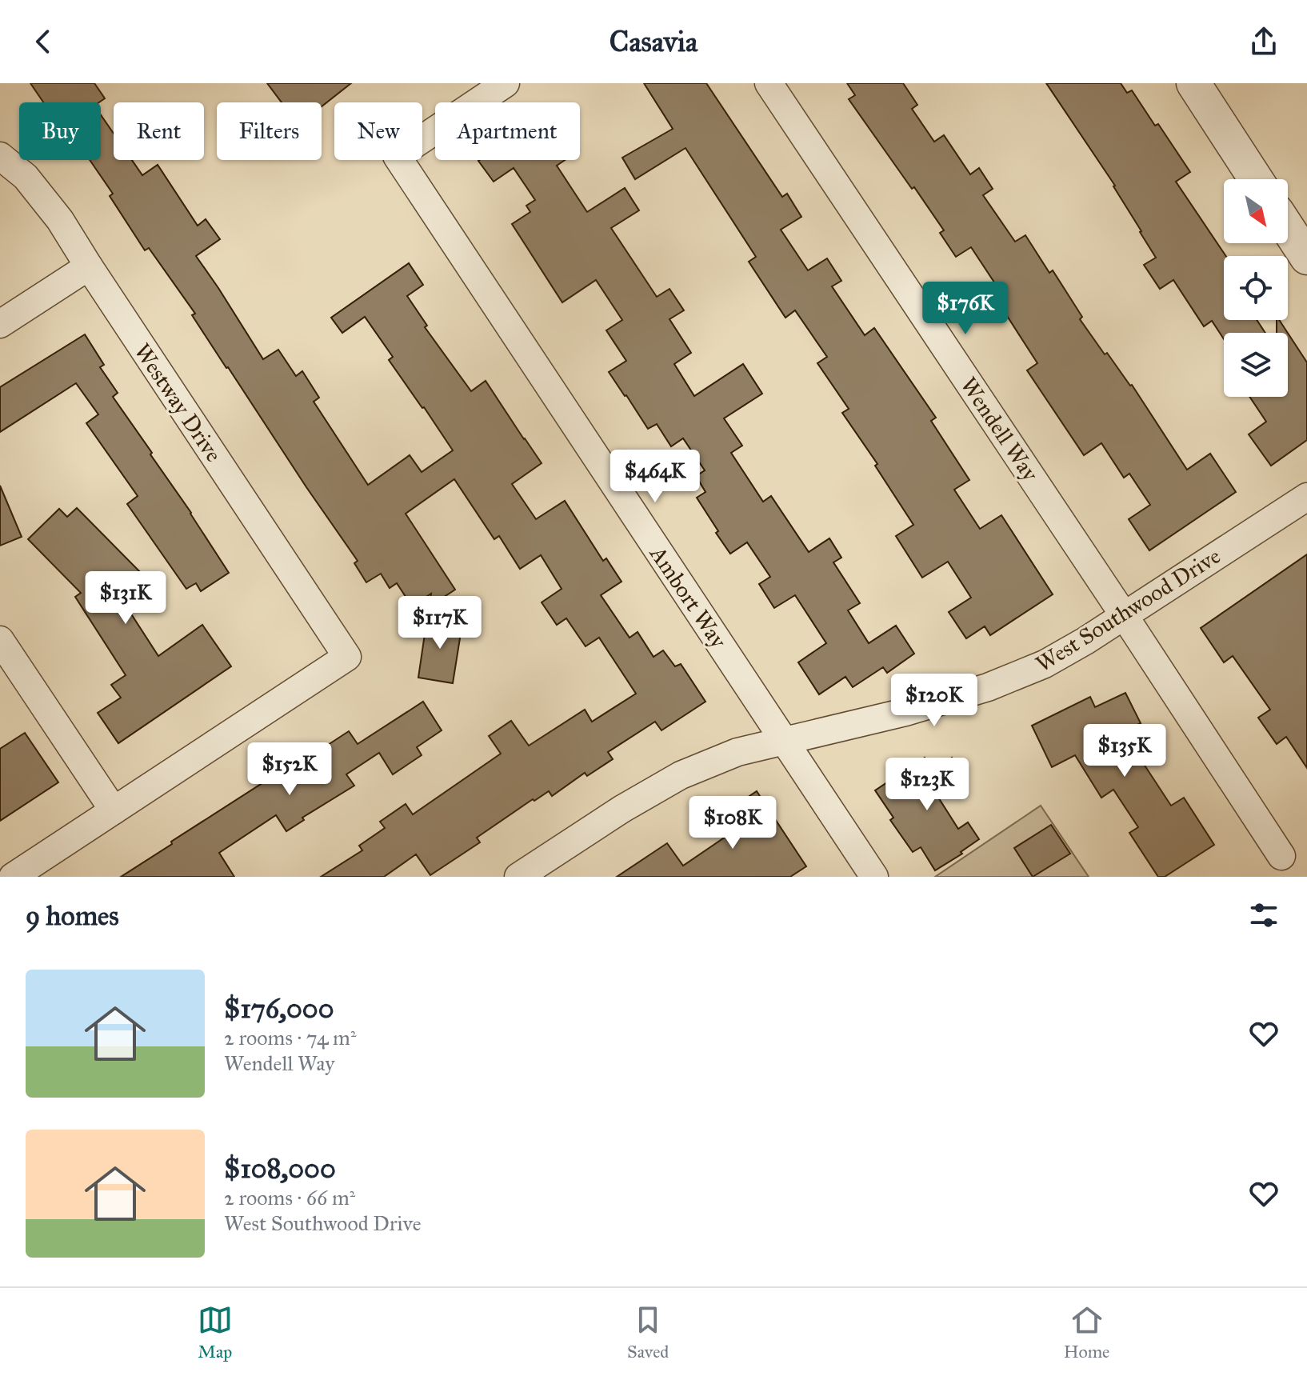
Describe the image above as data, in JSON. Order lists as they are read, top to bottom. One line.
{"streets":{"street":["Westway Drive","Wendell Way","Ambort Way","West Southwood Drive"]},"crossings":[["Wendell Way","West Southwood Drive"],["Ambort Way","West Southwood Drive"]],"north":"bottom right","page":{"header":"Casavia","chip":["Buy","Rent","Filters","New","Apartment"],"price":["$176K","$464K","$131K","$117K","$120K","$135K","$152K","$123K","$108K"],"heading":"9 homes","list":[{"name":"$176,000","note":"2 rooms · 74 m² · Wendell Way"},{"name":"$108,000","note":"2 rooms · 66 m² · West Southwood Drive"}],"tabs":["Map","Saved","Home"]}}
